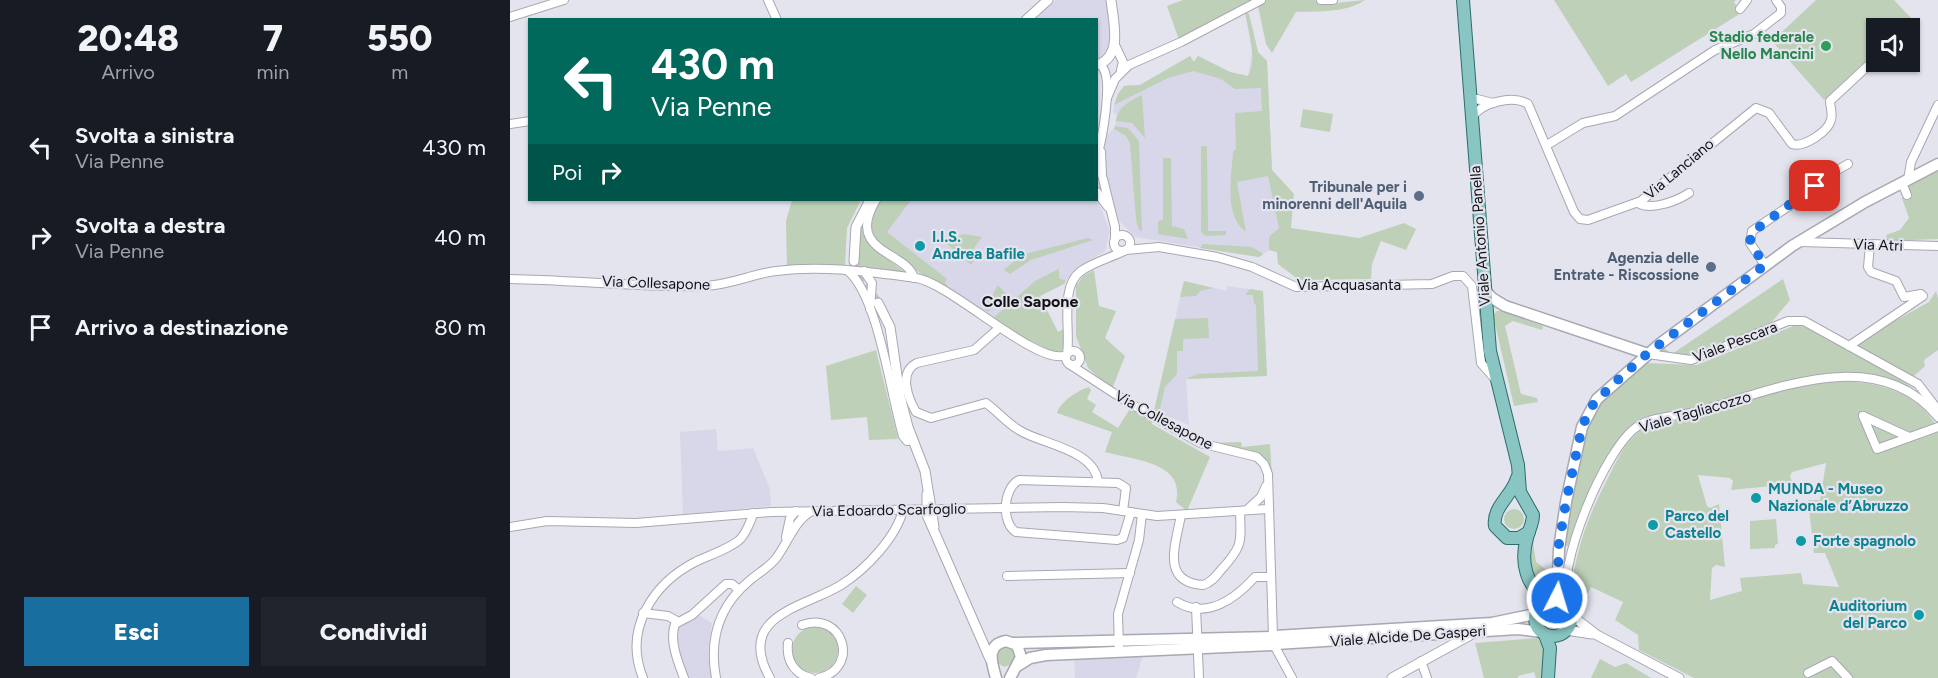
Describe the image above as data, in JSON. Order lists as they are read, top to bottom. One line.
{"streets":{"main road":["Viale Antonio Panella","Viale Pescara","Viale Alcide De Gasperi"],"street":["Via Lanciano","Via Atri","Via Collesapone","Via Acquasanta","Viale Tagliacozzo","Via Edoardo Scarfoglio"]},"crossings":[["Via Lanciano","Viale Antonio Panella"],["Viale Antonio Panella","Via Acquasanta"],["Viale Antonio Panella","Viale Pescara"],["Viale Pescara","Viale Tagliacozzo"],["Viale Tagliacozzo","Viale Alcide De Gasperi"]],"districts":["Colle Sapone"],"places":["Stadio federale Nello Mancini","Tribunale per i minorenni dell'Aquila","I.I.S. Andrea Bafile","Agenzia delle Entrate - Riscossione","MUNDA - Museo Nazionale d’Abruzzo","Parco del Castello","Forte spagnolo","Auditorium del Parco"],"page":{"eta":["20:48","Arrivo","7","min","550","m"],"turn":["430 m","Via Penne"],"list":[{"name":"Svolta a sinistra","note":"Via Penne","value":"430 m"},{"name":"Svolta a destra","note":"Via Penne","value":"40 m"},{"name":"Arrivo a destinazione","value":"80 m"}],"then":"Poi","buttons":["Esci","Condividi"]}}
